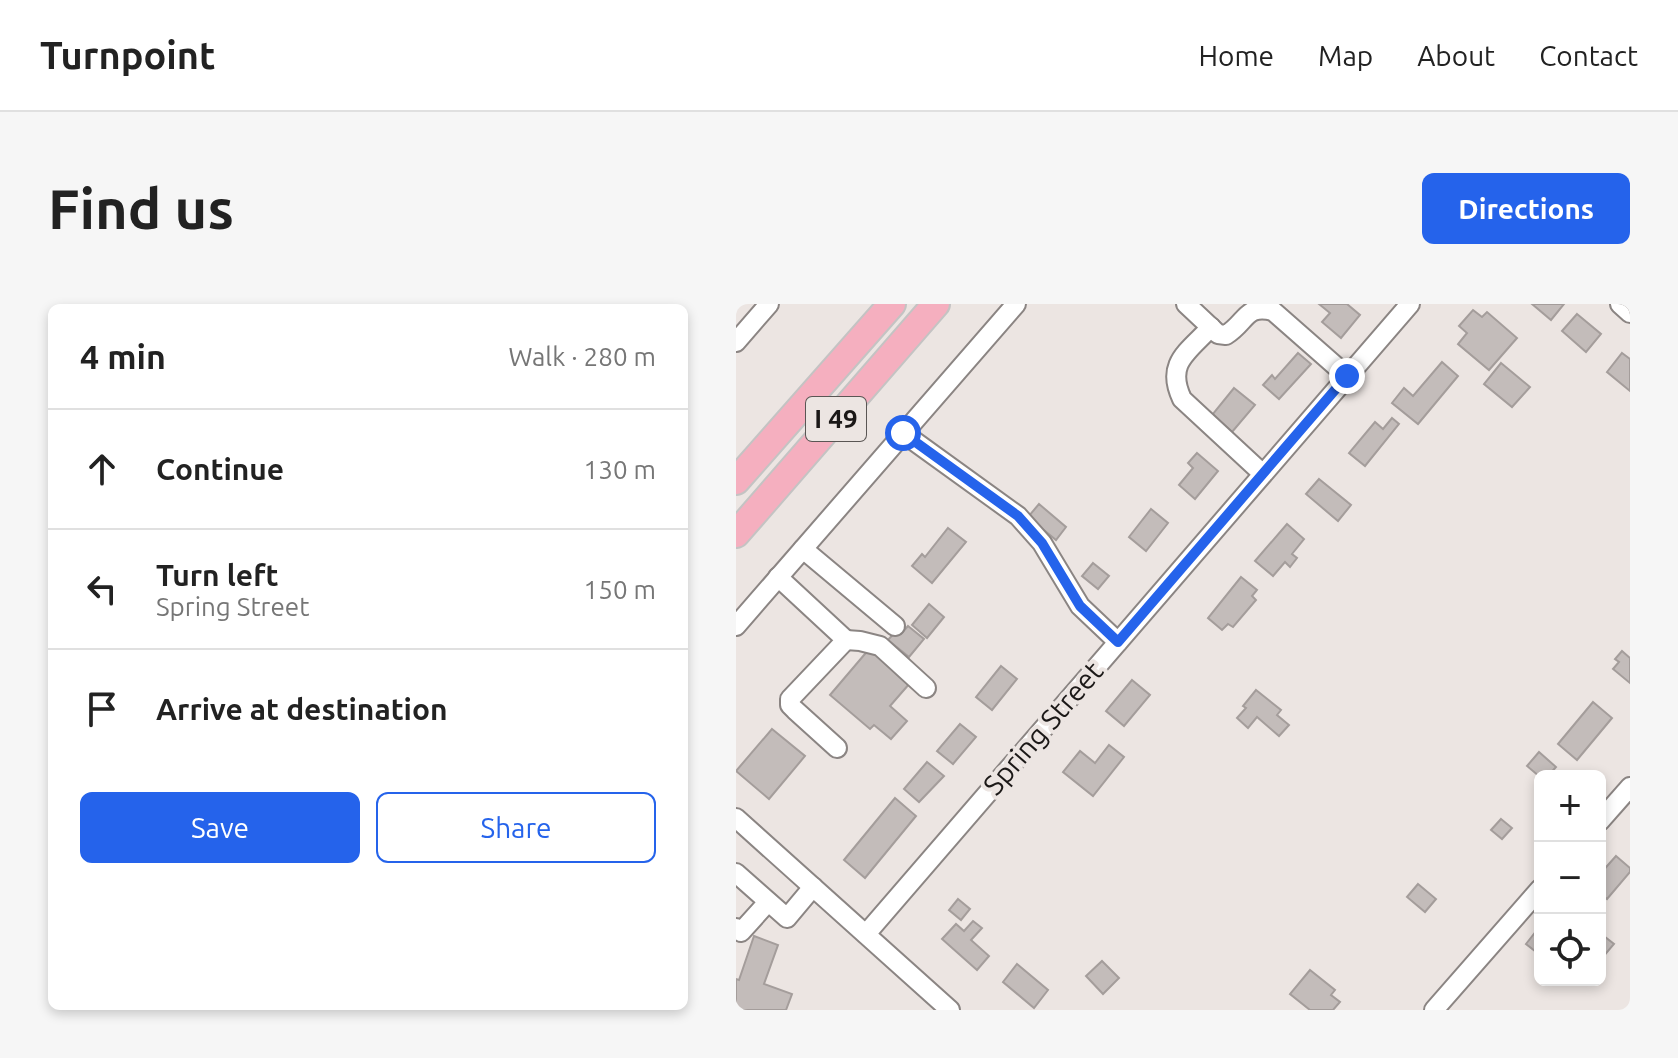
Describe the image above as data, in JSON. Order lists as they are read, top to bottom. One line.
{"streets":{"highway":["I 49"],"street":["Spring Street"]},"page":{"header":"Turnpoint","nav":["Home","Map","About","Contact"],"buttons":["Directions",["Save","Share"]],"title":"Find us","heading":["4 min","Walk · 280 m"],"list":[["Continue","130 m"],["Turn left","Spring Street","150 m"],"Arrive at destination"],"map_buttons":["+","−"]}}
